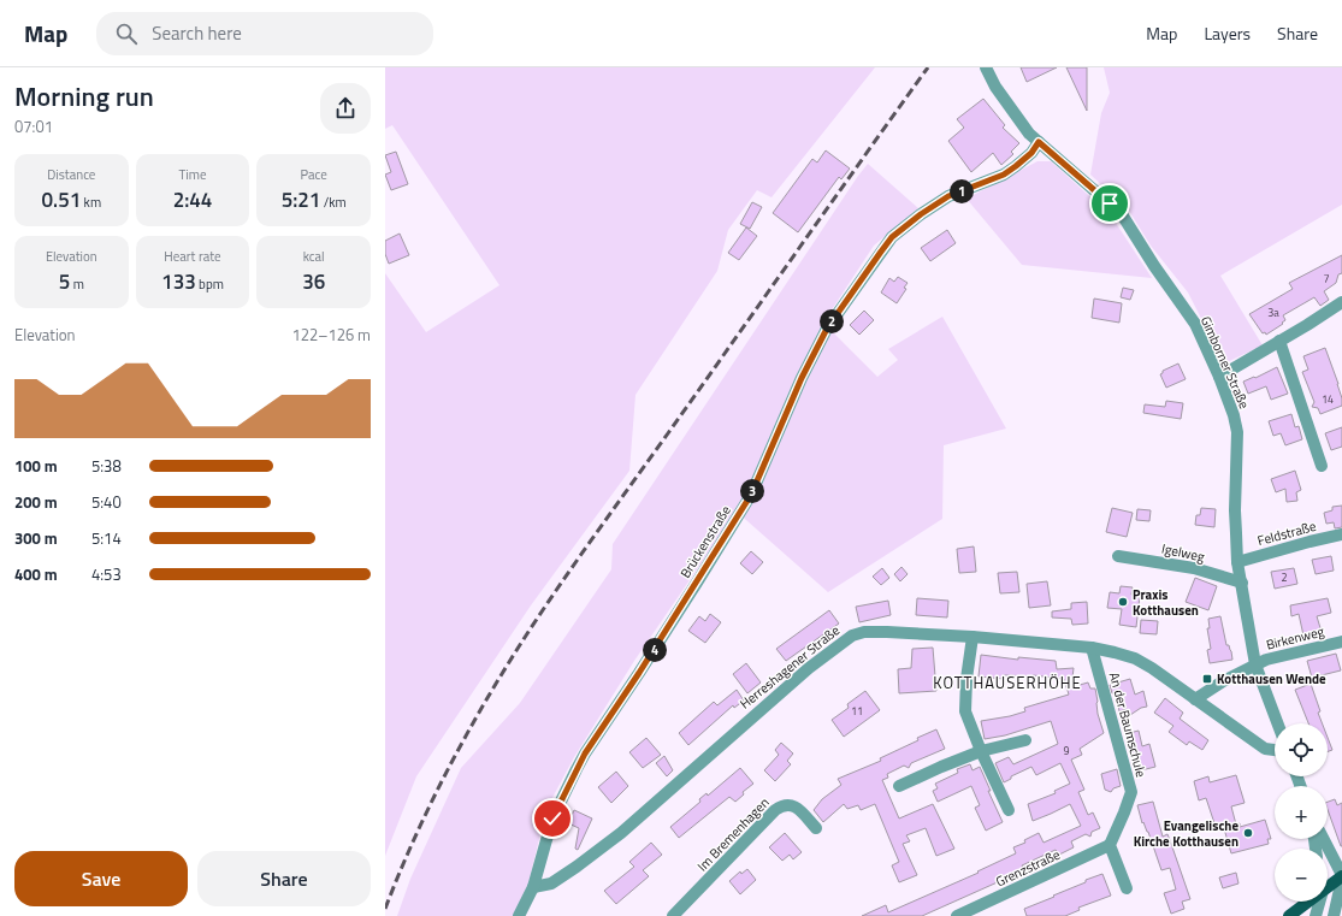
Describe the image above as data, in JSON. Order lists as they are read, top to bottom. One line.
{"streets":{"street":["Gimborner Straße","Feldstraße","Brückenstraße","Igelweg","Birkenweg","Herreshagener Straße","An der Baumschule","Im Bremenhagen","Grenzstraße"]},"crossings":[["Gimborner Straße","Feldstraße"],["Gimborner Straße","Brückenstraße"],["Gimborner Straße","Igelweg"],["Gimborner Straße","Birkenweg"],["Brückenstraße","Herreshagener Straße"],["Herreshagener Straße","An der Baumschule"],["An der Baumschule","Grenzstraße"]],"districts":["KOTTHAUSERHÖHE"],"places":{"other":["Praxis Kotthausen","Evangelische Kirche Kotthausen"],"transit":["Kotthausen Wende"]},"house_numbers":["7","3a","14","2","11","9"],"page":{"header":"Map","search":"Search here","nav":["Map","Layers","Share"],"heading":["Morning run","07:01"],"stats":[["Distance","0.51 km"],["Time","2:44"],["Pace","5:21 /km"],["Elevation","5 m"],["Heart rate","133 bpm"],["kcal","36"]],"pins":["1","2","3","4"],"chart":["Elevation","122–126 m"],"list":[{"name":"100 m","note":"5:38"},{"name":"200 m","note":"5:40"},{"name":"300 m","note":"5:14"},{"name":"400 m","note":"4:53"}],"map_buttons":["+","−"],"buttons":["Save","Share"]}}
